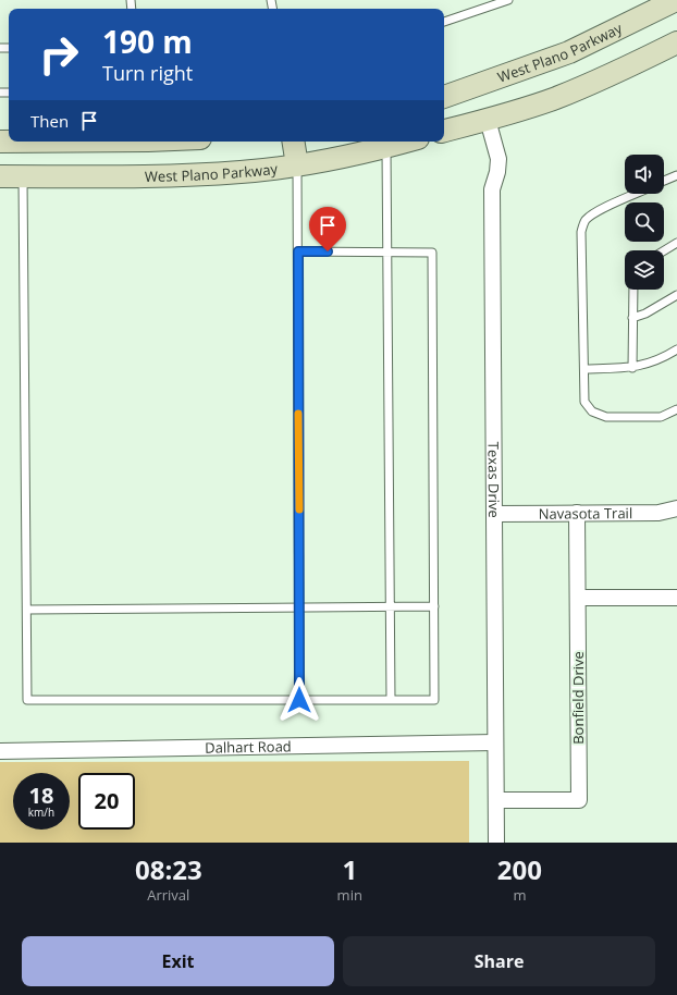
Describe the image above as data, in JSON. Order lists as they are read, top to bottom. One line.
{"streets":{"main road":["West Plano Parkway"],"street":["Texas Drive","Navasota Trail","Bonfield Drive","Dalhart Road"]},"crossings":[["Texas Drive","Navasota Trail"],["Texas Drive","Bonfield Drive"],["Texas Drive","Dalhart Road"],["Navasota Trail","Bonfield Drive"]],"page":{"turn":["190 m","Turn right"],"then":"Then","speed":"18 km/h","limit":"20","eta":["08:23","Arrival","1","min","200","m"],"buttons":["Exit","Share"]}}
